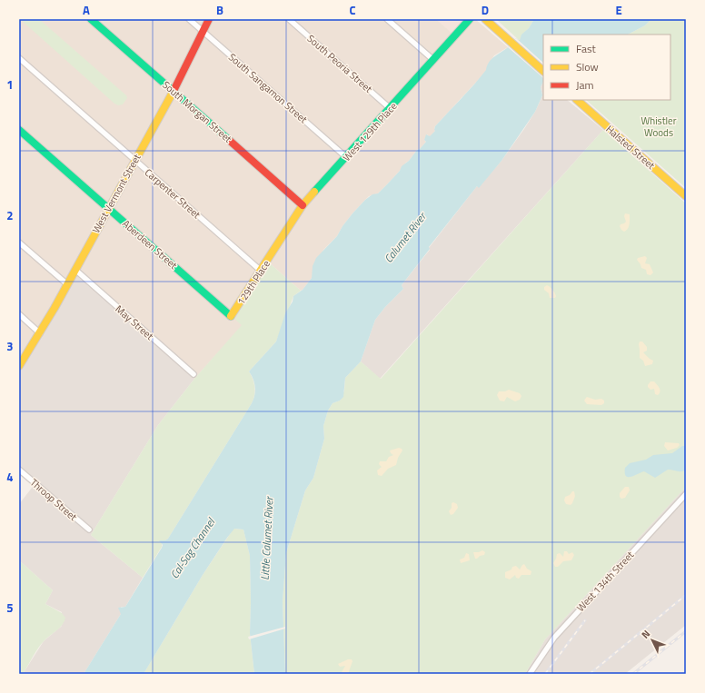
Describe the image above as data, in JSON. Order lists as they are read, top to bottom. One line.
{"streets":{"street":["South Peoria Street","South Sangamon Street","South Morgan Street","West 129th Place","Halsted Street","West Vermont Street","Carpenter Street","Aberdeen Street","129th Place","May Street","Throop Street","West 134th Street"]},"crossings":[["South Peoria Street","West 129th Place"],["South Sangamon Street","West 129th Place"],["South Sangamon Street","West Vermont Street"],["South Morgan Street","West 129th Place"],["South Morgan Street","West Vermont Street"],["West 129th Place","129th Place"],["West Vermont Street","Carpenter Street"],["West Vermont Street","Aberdeen Street"],["West Vermont Street","May Street"],["Carpenter Street","129th Place"],["Aberdeen Street","129th Place"]],"water":["Calumet River","Little Calumet River","Cal-Sag Channel"],"parks":["Whistler Woods"],"legend":["Fast","Slow","Jam"],"north":"top left","grid":{"columns":["A","B","C","D","E"],"rows":["1","2","3","4","5"]}}
